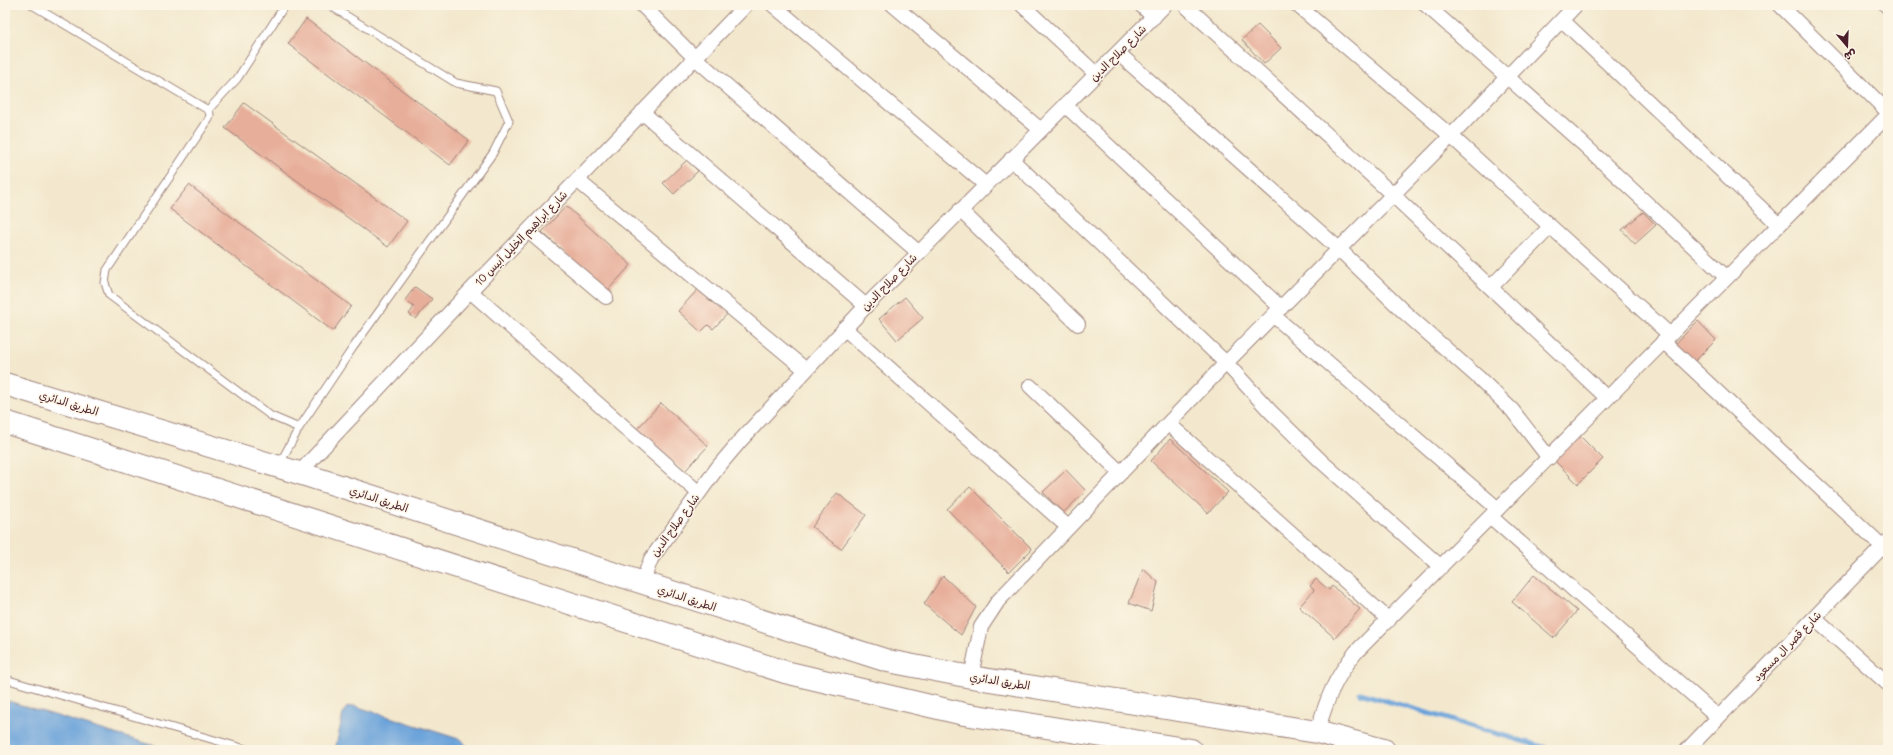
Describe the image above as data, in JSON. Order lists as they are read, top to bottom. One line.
{"streets":{"main road":["الطريق الدائري"],"street":["شارع صلاح الدين","شارع ابراهيم الخليل أبيس 10","شارع قصر ال مسعود"]},"crossings":[["شارع صلاح الدين","الطريق الدائري"],["شارع ابراهيم الخليل أبيس 10","الطريق الدائري"]],"north":"bottom"}
